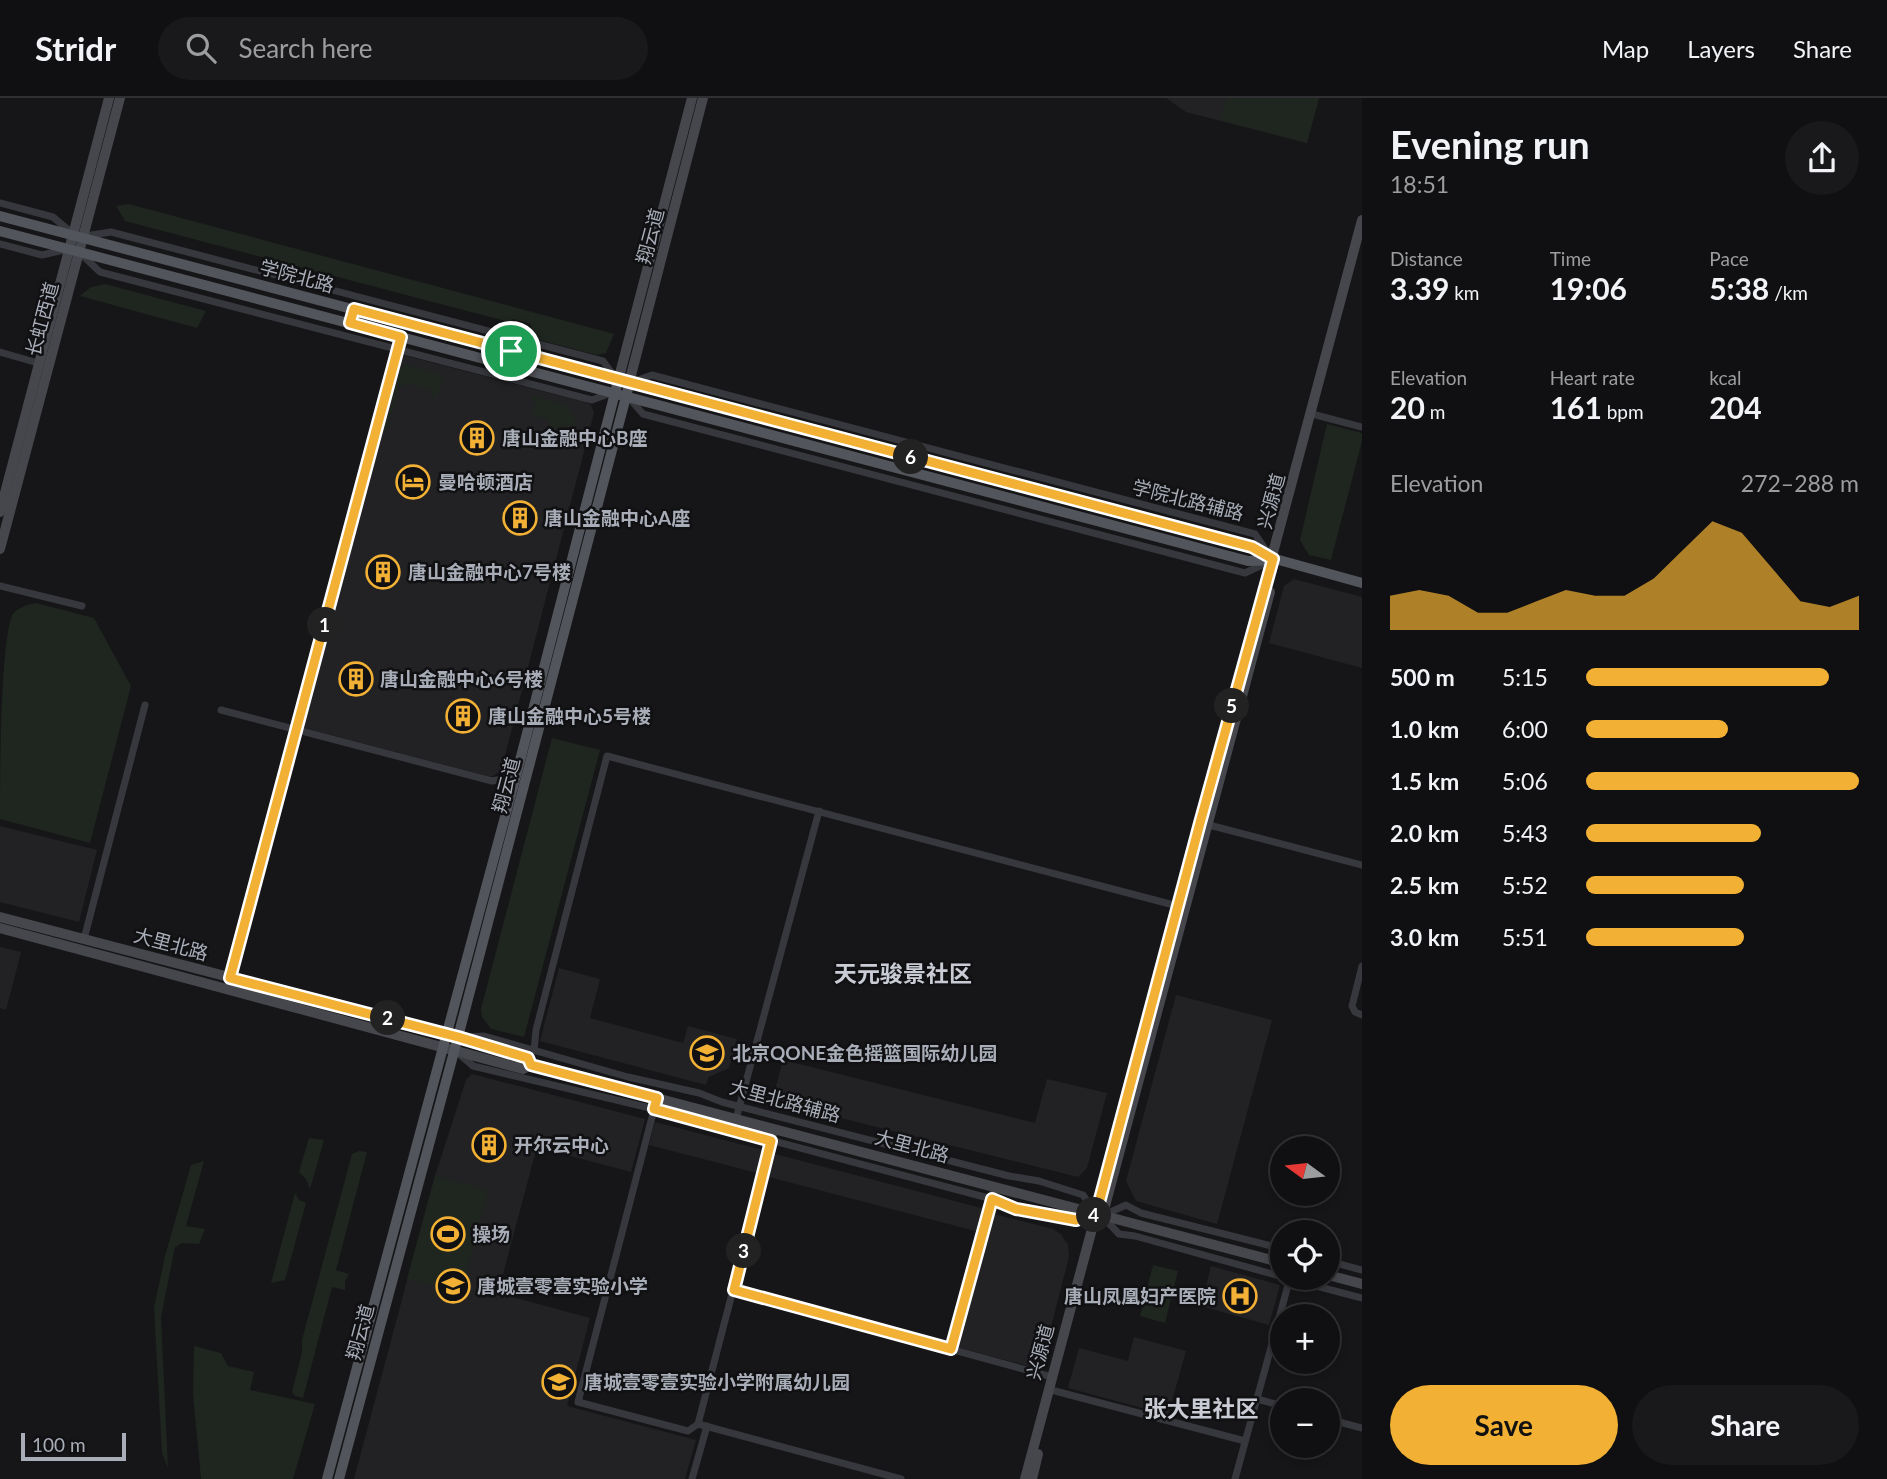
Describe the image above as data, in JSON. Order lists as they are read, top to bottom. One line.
{"streets":{"main road":["翔云道","学院北路","长虹西道","兴源道","大里北路"],"street":["学院北路辅路","大里北路辅路"]},"crossings":[["翔云道","学院北路"],["翔云道","学院北路辅路"],["翔云道","大里北路"],["翔云道","大里北路辅路"],["学院北路","长虹西道"],["学院北路","学院北路辅路"],["学院北路","兴源道"],["长虹西道","学院北路辅路"],["学院北路辅路","兴源道"],["兴源道","大里北路"],["兴源道","大里北路辅路"],["大里北路","大里北路辅路"]],"districts":["天元骏景社区","张大里社区"],"places":{"building":["唐山金融中心B座","唐山金融中心A座","唐山金融中心7号楼","唐山金融中心6号楼","唐山金融中心5号楼","开尔云中心"],"hotel":["曼哈顿酒店"],"school or university":["北京QONE金色摇篮国际幼儿园","唐城壹零壹实验小学","唐城壹零壹实验小学附属幼儿园"],"sports":["操场"],"hospital":["唐山凤凰妇产医院"]},"scale_bar":"100 m","north":"left","page":{"header":"Stridr","search":"Search here","nav":["Map","Layers","Share"],"heading":["Evening run","18:51"],"stats":[["Distance","3.39 km"],["Time","19:06"],["Pace","5:38 /km"],["Elevation","20 m"],["Heart rate","161 bpm"],["kcal","204"]],"pins":["6","1","5","2","4","3"],"chart":["Elevation","272–288 m"],"list":[{"name":"500 m","note":"5:15"},{"name":"1.0 km","note":"6:00"},{"name":"1.5 km","note":"5:06"},{"name":"2.0 km","note":"5:43"},{"name":"2.5 km","note":"5:52"},{"name":"3.0 km","note":"5:51"}],"map_buttons":["+","−"],"buttons":["Save","Share"],"scale":"100 m"}}
